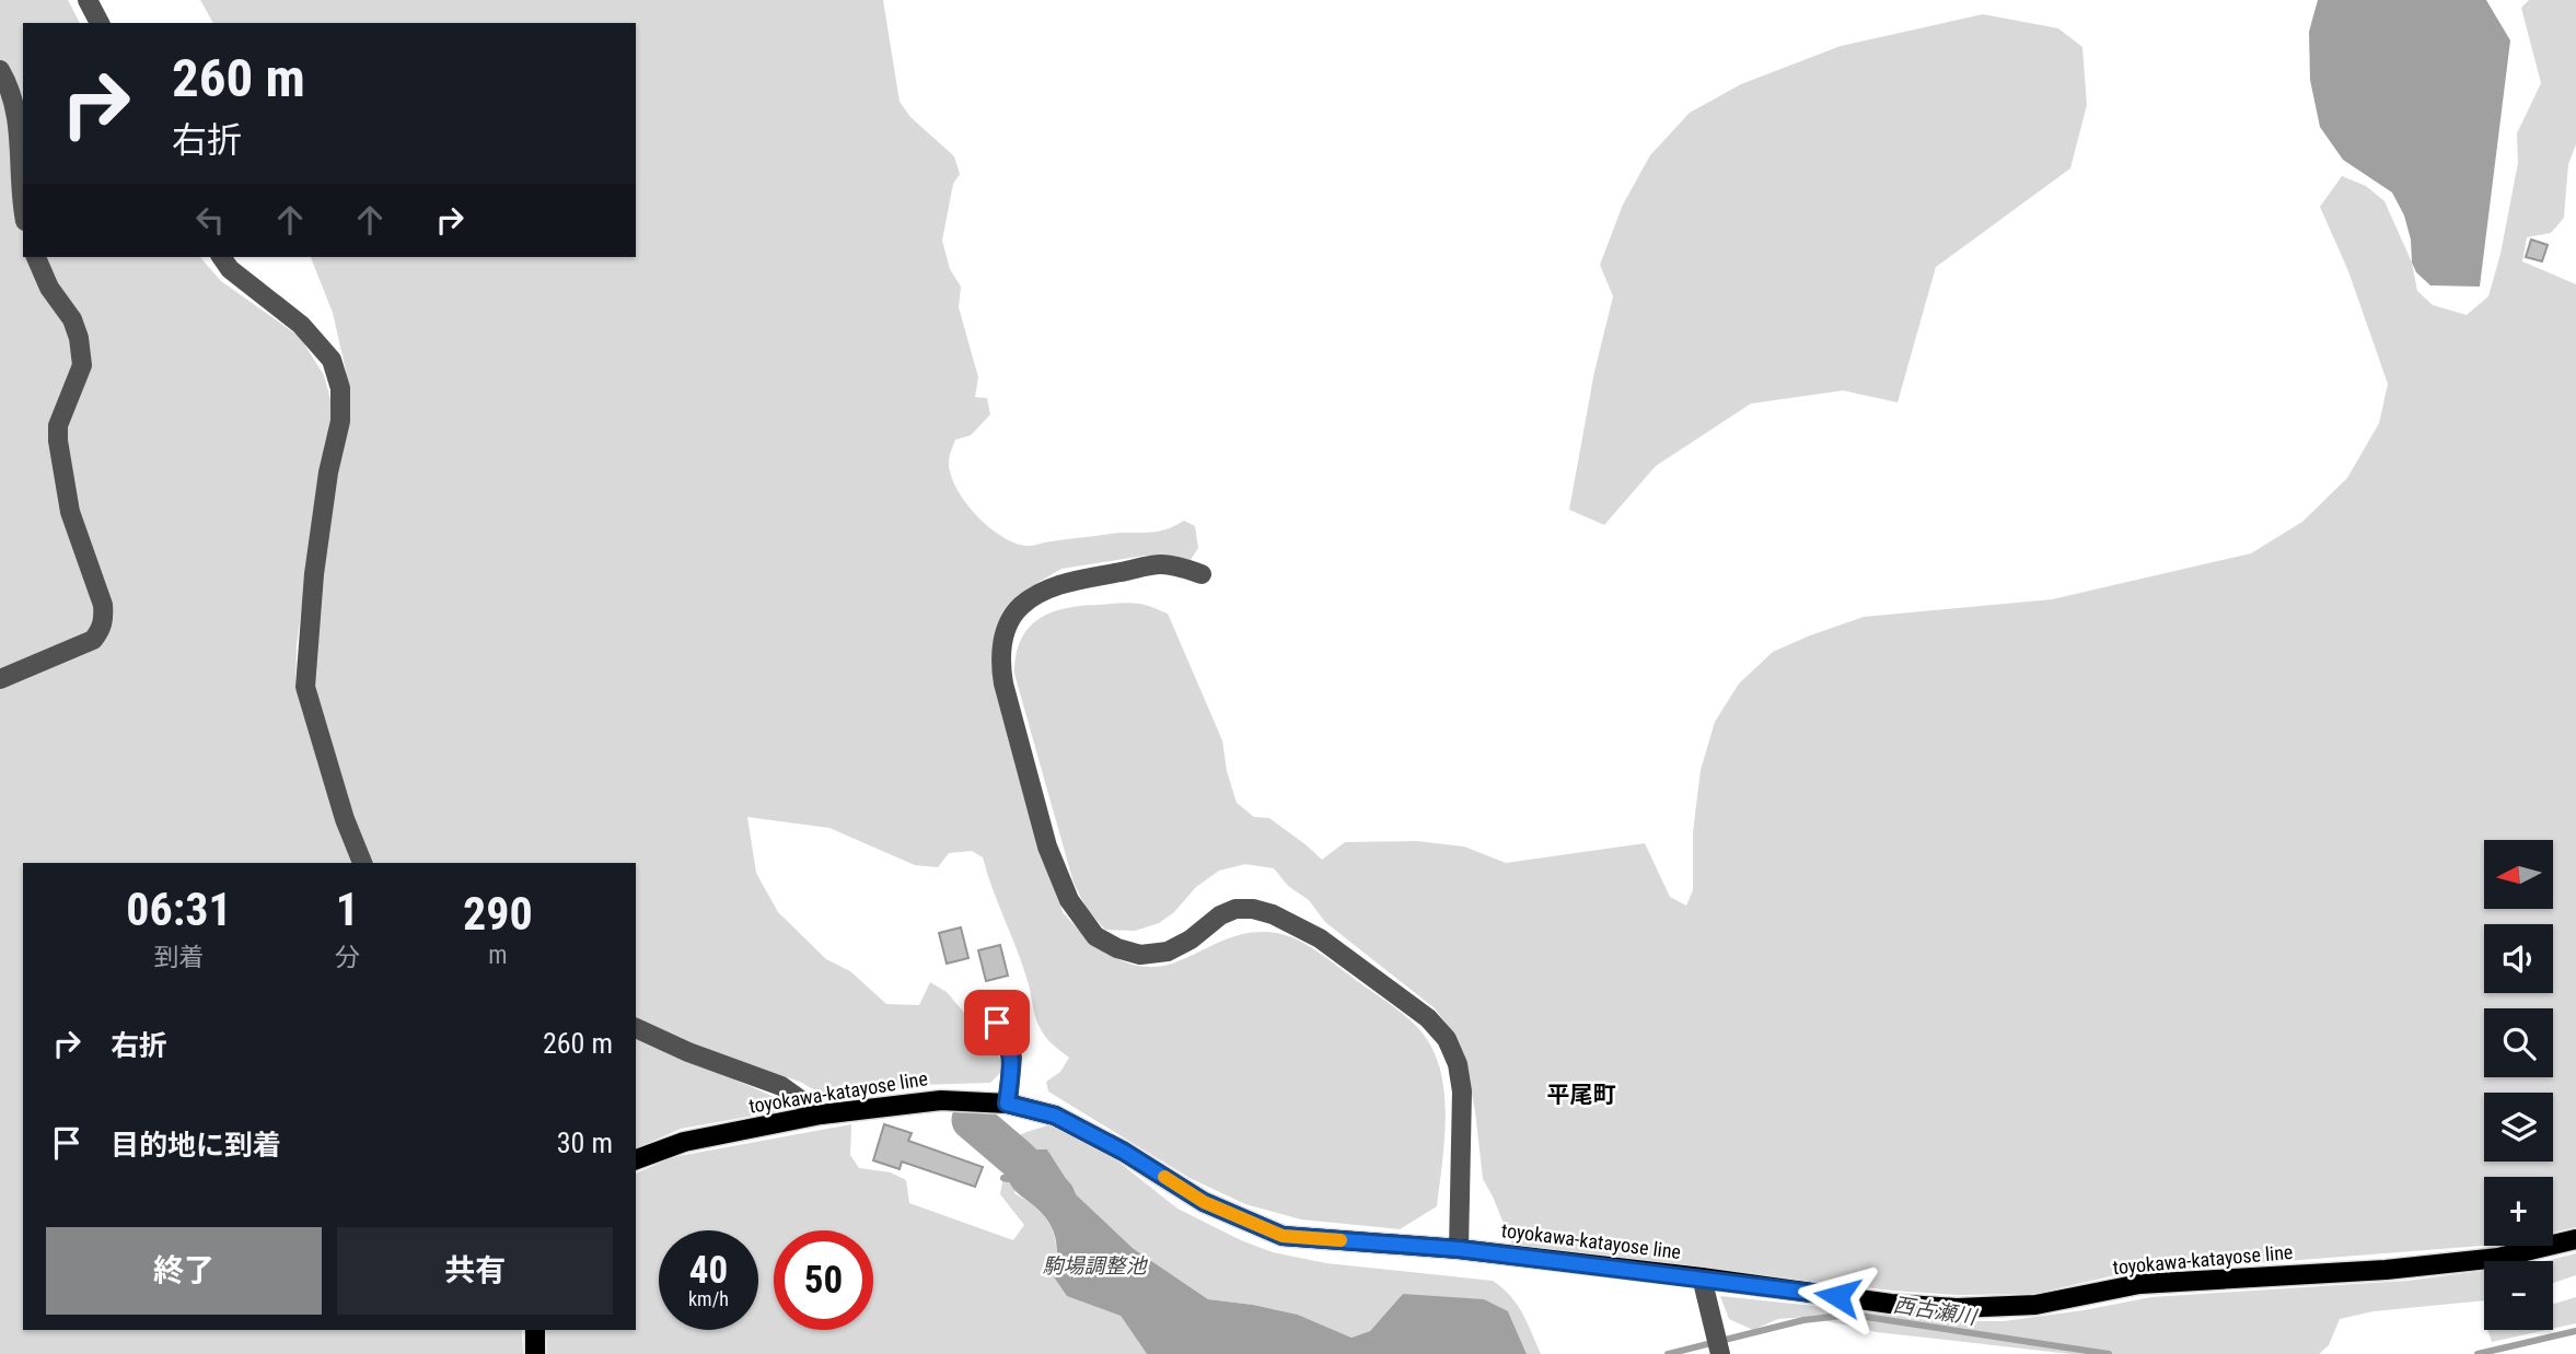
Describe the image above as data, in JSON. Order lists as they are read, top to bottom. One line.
{"streets":{"main road":["toyokawa-katayose line"]},"districts":["平尾町"],"water":["駒場調整池","西古瀬川"],"north":"left","page":{"turn":["260 m","右折"],"map_buttons":["+","−"],"eta":["06:31","到着","1","分","290","m"],"list":[{"name":"右折","value":"260 m"},{"name":"目的地に到着","value":"30 m"}],"buttons":["終了","共有"],"speed":"40 km/h","limit":"50"}}
